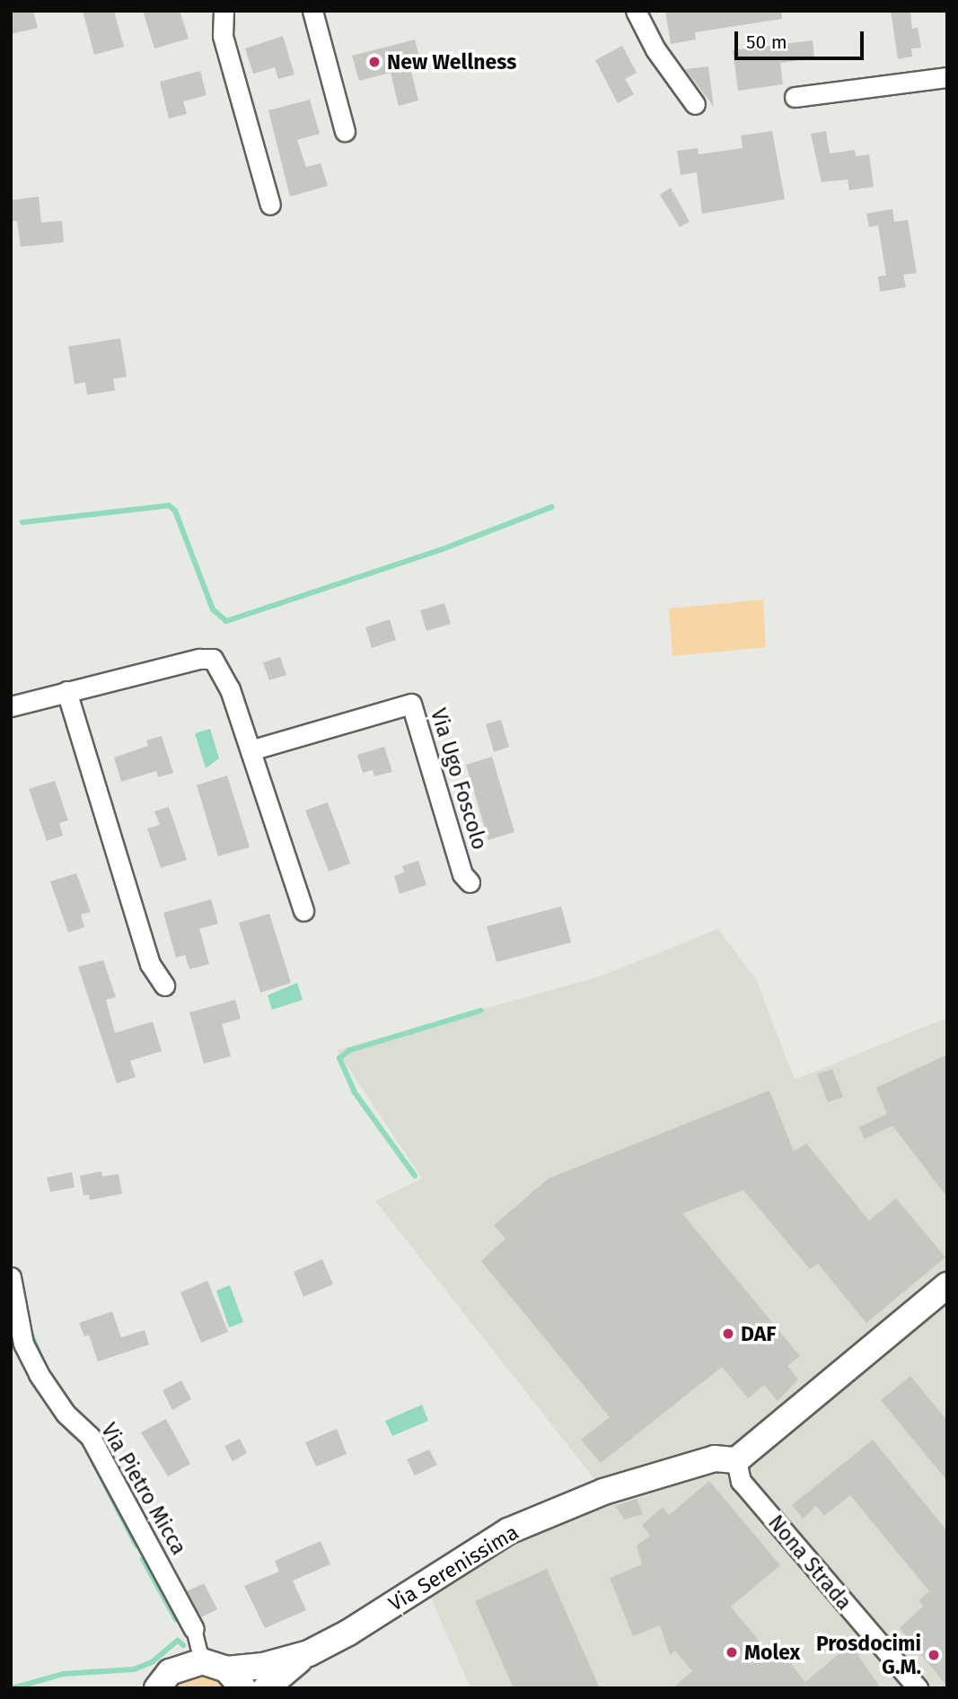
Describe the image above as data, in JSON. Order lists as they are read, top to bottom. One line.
{"streets":{"street":["Via Ugo Foscolo","Via Pietro Micca","Nona Strada","Via Serenissima"]},"crossings":[["Via Pietro Micca","Via Serenissima"],["Nona Strada","Via Serenissima"]],"places":["New Wellness","DAF","Molex","Prosdocimi G.M."],"scale_bar":"50 m"}
